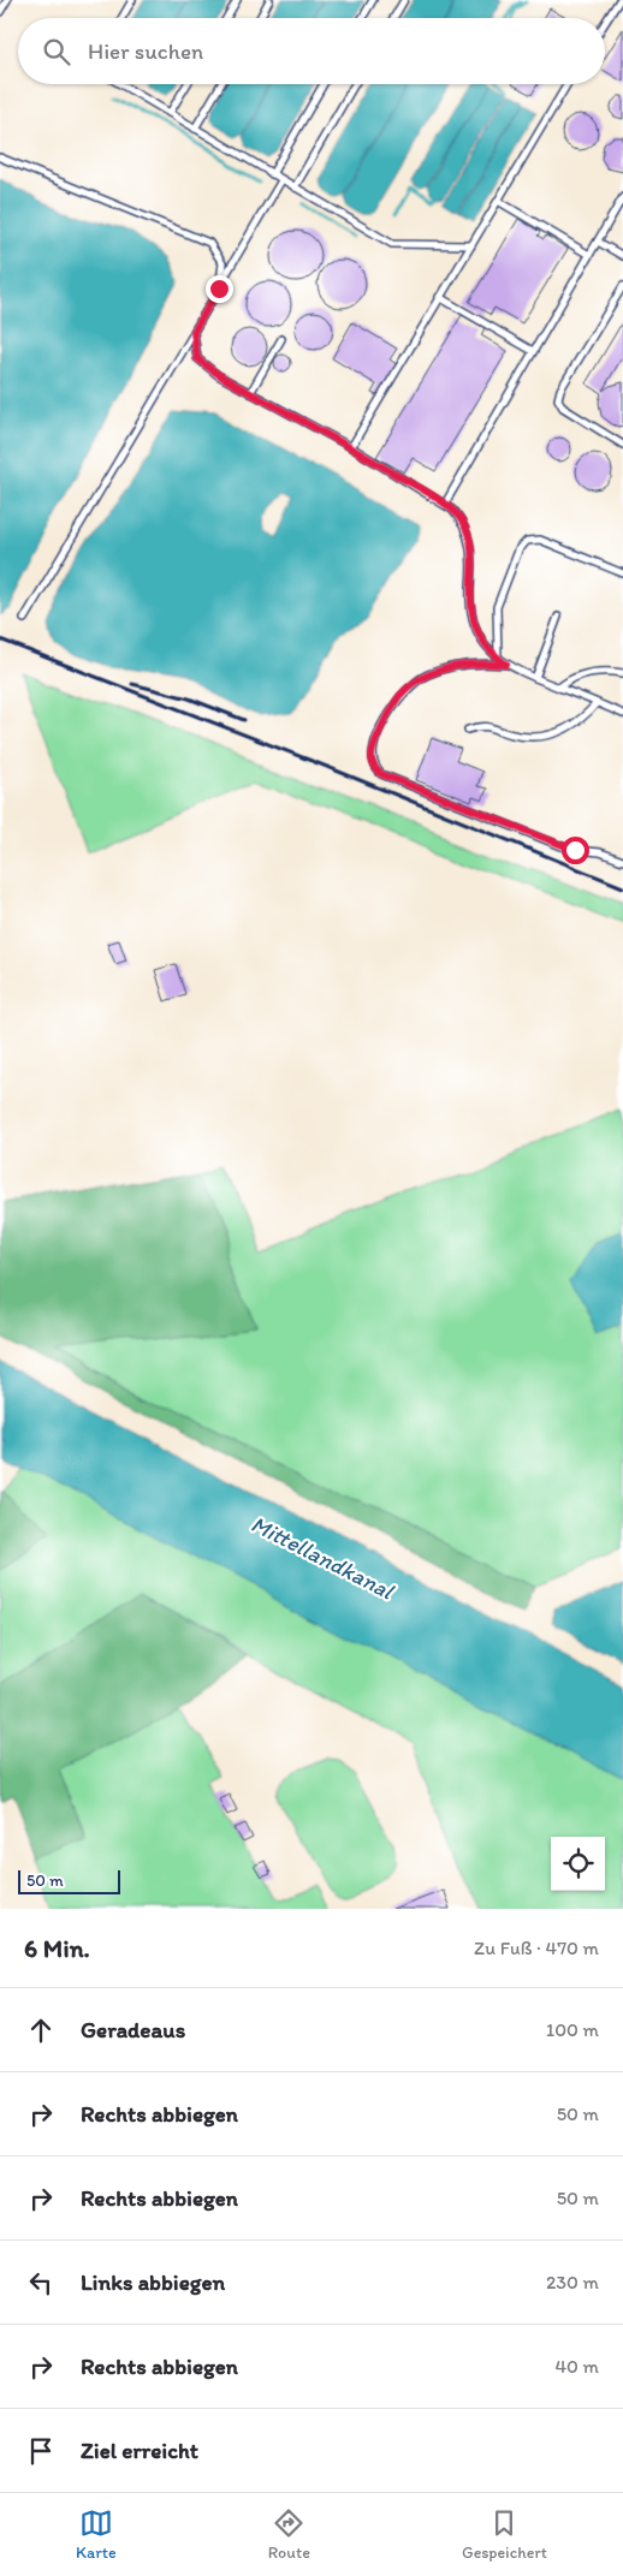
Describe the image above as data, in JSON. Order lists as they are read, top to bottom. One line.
{"water":["Mittellandkanal"],"scale_bar":"50 m","page":{"search":"Hier suchen","scale":"50 m","heading":["6 Min.","Zu Fuß · 470 m"],"list":[["Geradeaus","100 m"],["Rechts abbiegen","50 m"],["Rechts abbiegen","50 m"],["Links abbiegen","230 m"],["Rechts abbiegen","40 m"],"Ziel erreicht"],"nav":["Karte","Route","Gespeichert"]}}
